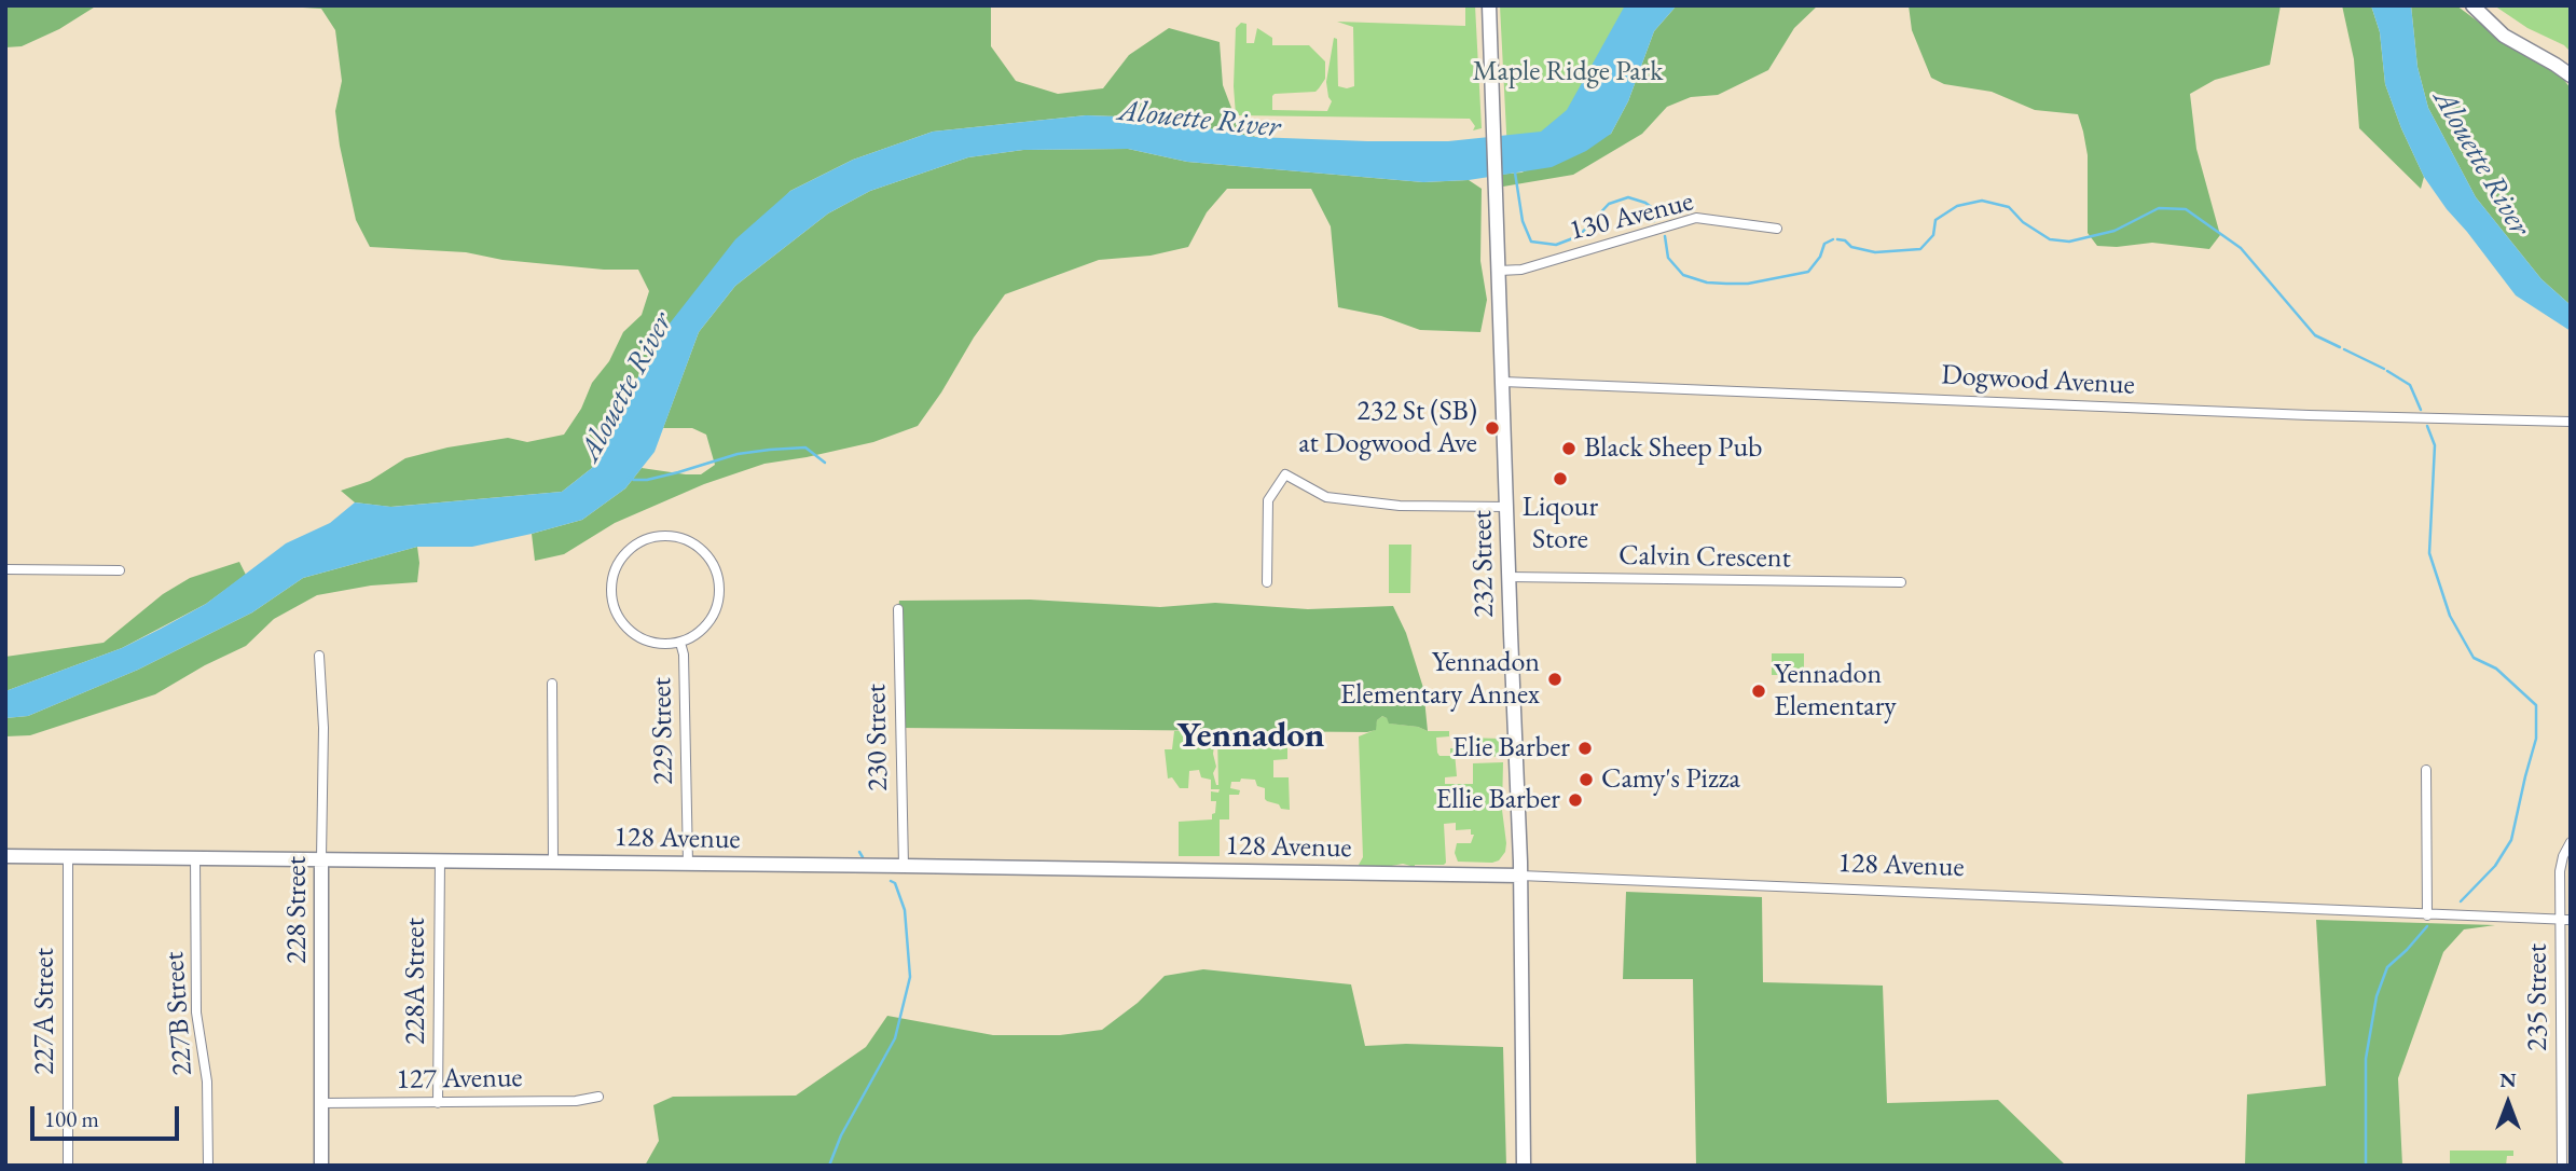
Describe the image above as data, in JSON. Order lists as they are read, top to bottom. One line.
{"streets":{"street":["130 Avenue","Dogwood Avenue","Calvin Crescent","232 Street","229 Street","230 Street","128 Avenue","228 Street","228A Street","235 Street","227A Street","227B Street","127 Avenue"]},"crossings":[["130 Avenue","232 Street"],["Dogwood Avenue","232 Street"],["Calvin Crescent","232 Street"],["232 Street","128 Avenue"],["229 Street","128 Avenue"],["230 Street","128 Avenue"],["128 Avenue","228 Street"],["128 Avenue","228A Street"],["128 Avenue","235 Street"],["128 Avenue","227A Street"],["128 Avenue","227B Street"],["228 Street","127 Avenue"],["228A Street","127 Avenue"]],"districts":["Yennadon"],"water":["Alouette River"],"parks":["Maple Ridge Park"],"places":["232 St (SB) at Dogwood Ave","Black Sheep Pub","Liqour Store","Yennadon Elementary Annex","Yennadon Elementary","Elie Barber","Camy's Pizza","Ellie Barber"],"scale_bar":"100 m","north":"top"}
